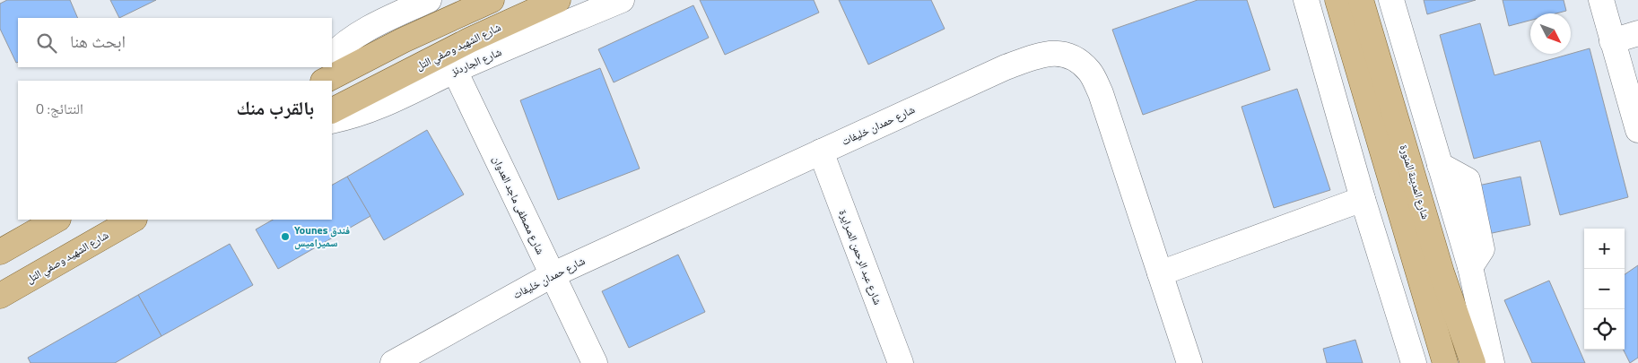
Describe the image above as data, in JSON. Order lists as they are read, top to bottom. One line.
{"streets":{"main road":["شارع الشهيد وصفي التل","شارع المدينة المنورة"],"street":["شارع الجاردنز","شارع حمدان خليفات","شارع مصطفى ماجد العدوان","شارع عبد الرحمن الصرايرة"]},"crossings":[["شارع الجاردنز","شارع مصطفى ماجد العدوان"],["شارع حمدان خليفات","شارع مصطفى ماجد العدوان"],["شارع حمدان خليفات","شارع عبد الرحمن الصرايرة"]],"places":["Younes فندق سميراميس"],"north":"bottom right","page":{"search":"ابحث هنا","heading":["بالقرب منك","النتائج: 0"],"map_buttons":["+","−"]}}
